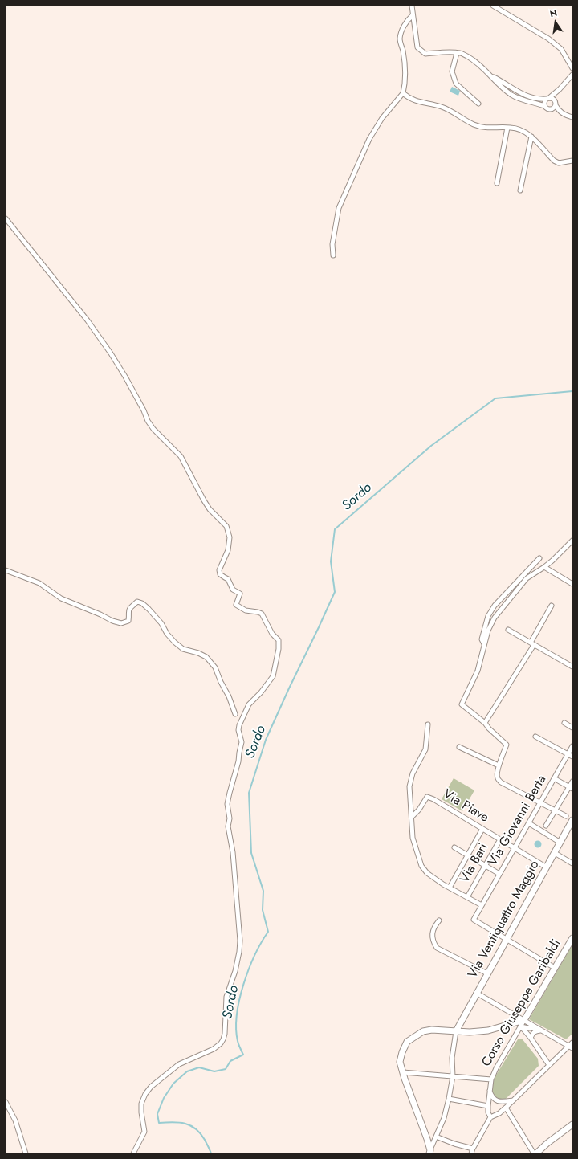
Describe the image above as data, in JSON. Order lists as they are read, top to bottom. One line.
{"streets":{"main road":["Via Ventiquattro Maggio","Corso Giuseppe Garibaldi"],"street":["Via Piave","Via Giovanni Berta","Via Bari"]},"crossings":[["Via Piave","Via Giovanni Berta"],["Via Piave","Via Bari"],["Via Piave","Via Ventiquattro Maggio"],["Via Giovanni Berta","Via Ventiquattro Maggio"]],"water":["Sordo"],"north":"top"}
